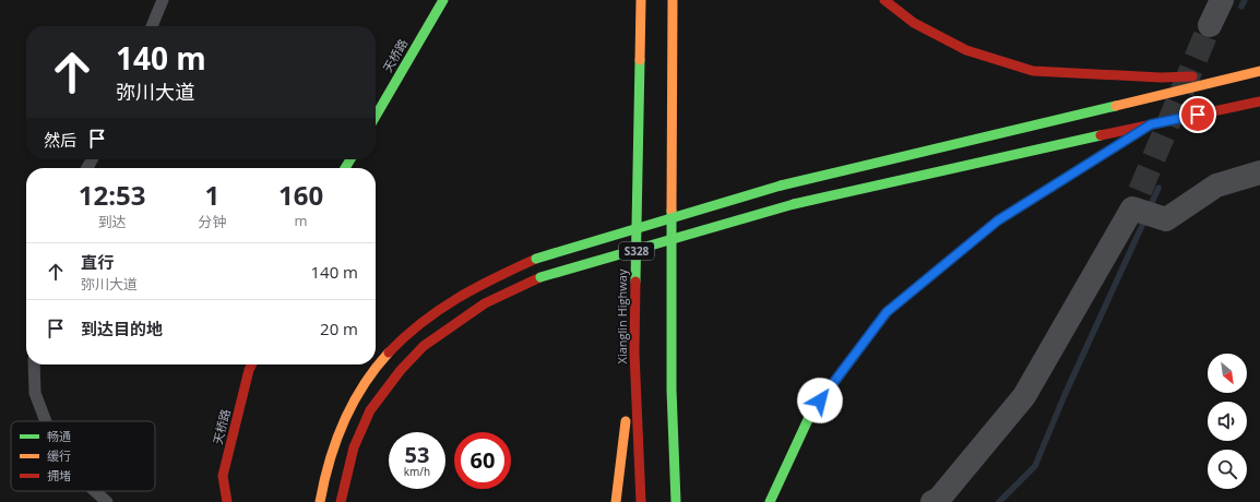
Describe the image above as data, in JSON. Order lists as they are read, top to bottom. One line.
{"streets":{"main road":["天桥路","S328","Xianglin Highway"]},"legend":["畅通","缓行","拥堵"],"north":"bottom right","page":{"turn":["140 m","弥川大道"],"then":"然后","eta":["12:53","到达","1","分钟","160","m"],"list":[{"name":"直行","note":"弥川大道","value":"140 m"},{"name":"到达目的地","value":"20 m"}],"speed":"53 km/h","limit":"60"}}
